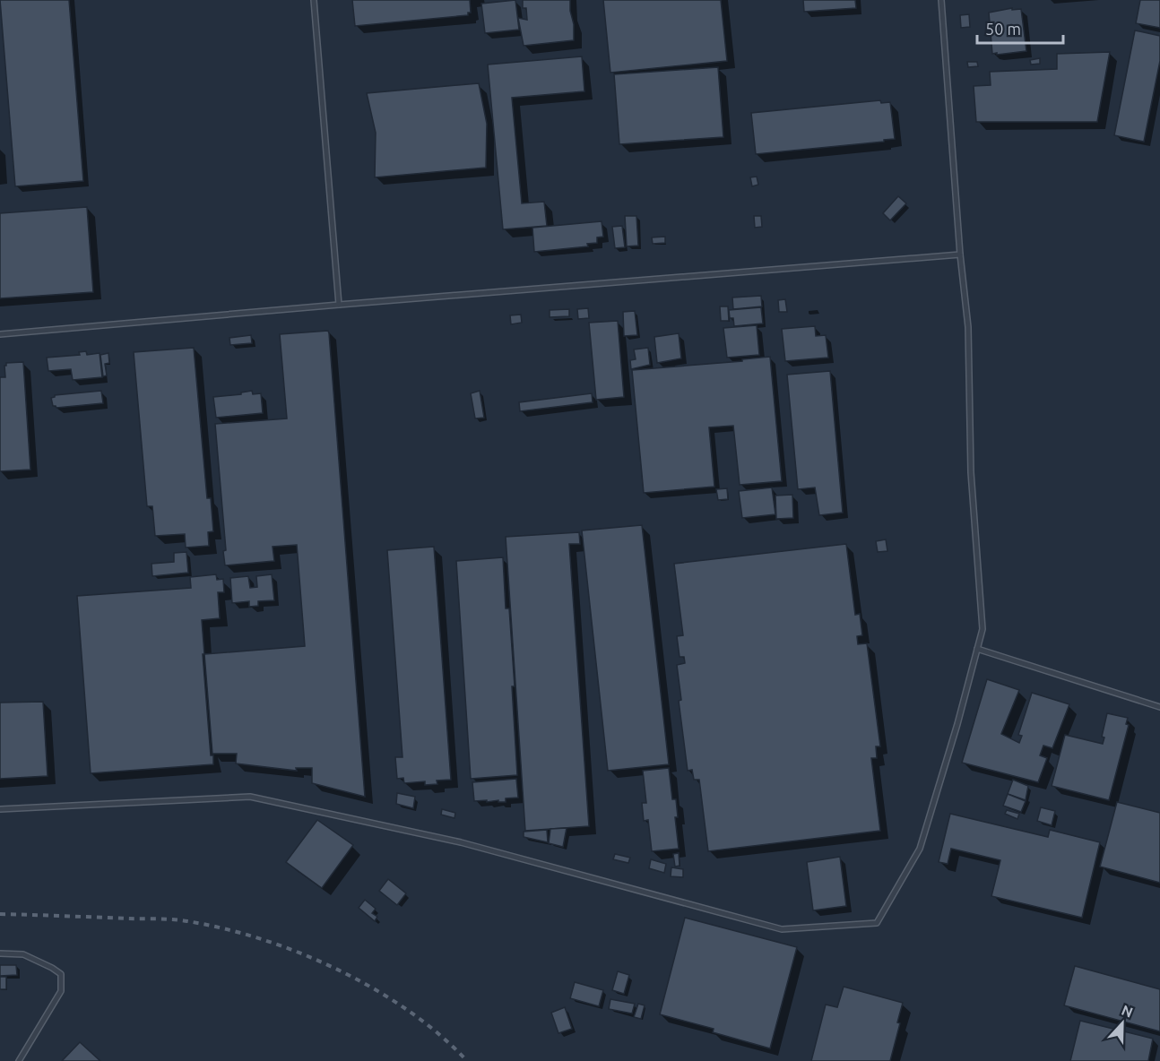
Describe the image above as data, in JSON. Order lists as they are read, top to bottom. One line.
{"scale_bar":"50 m","north":"top"}
